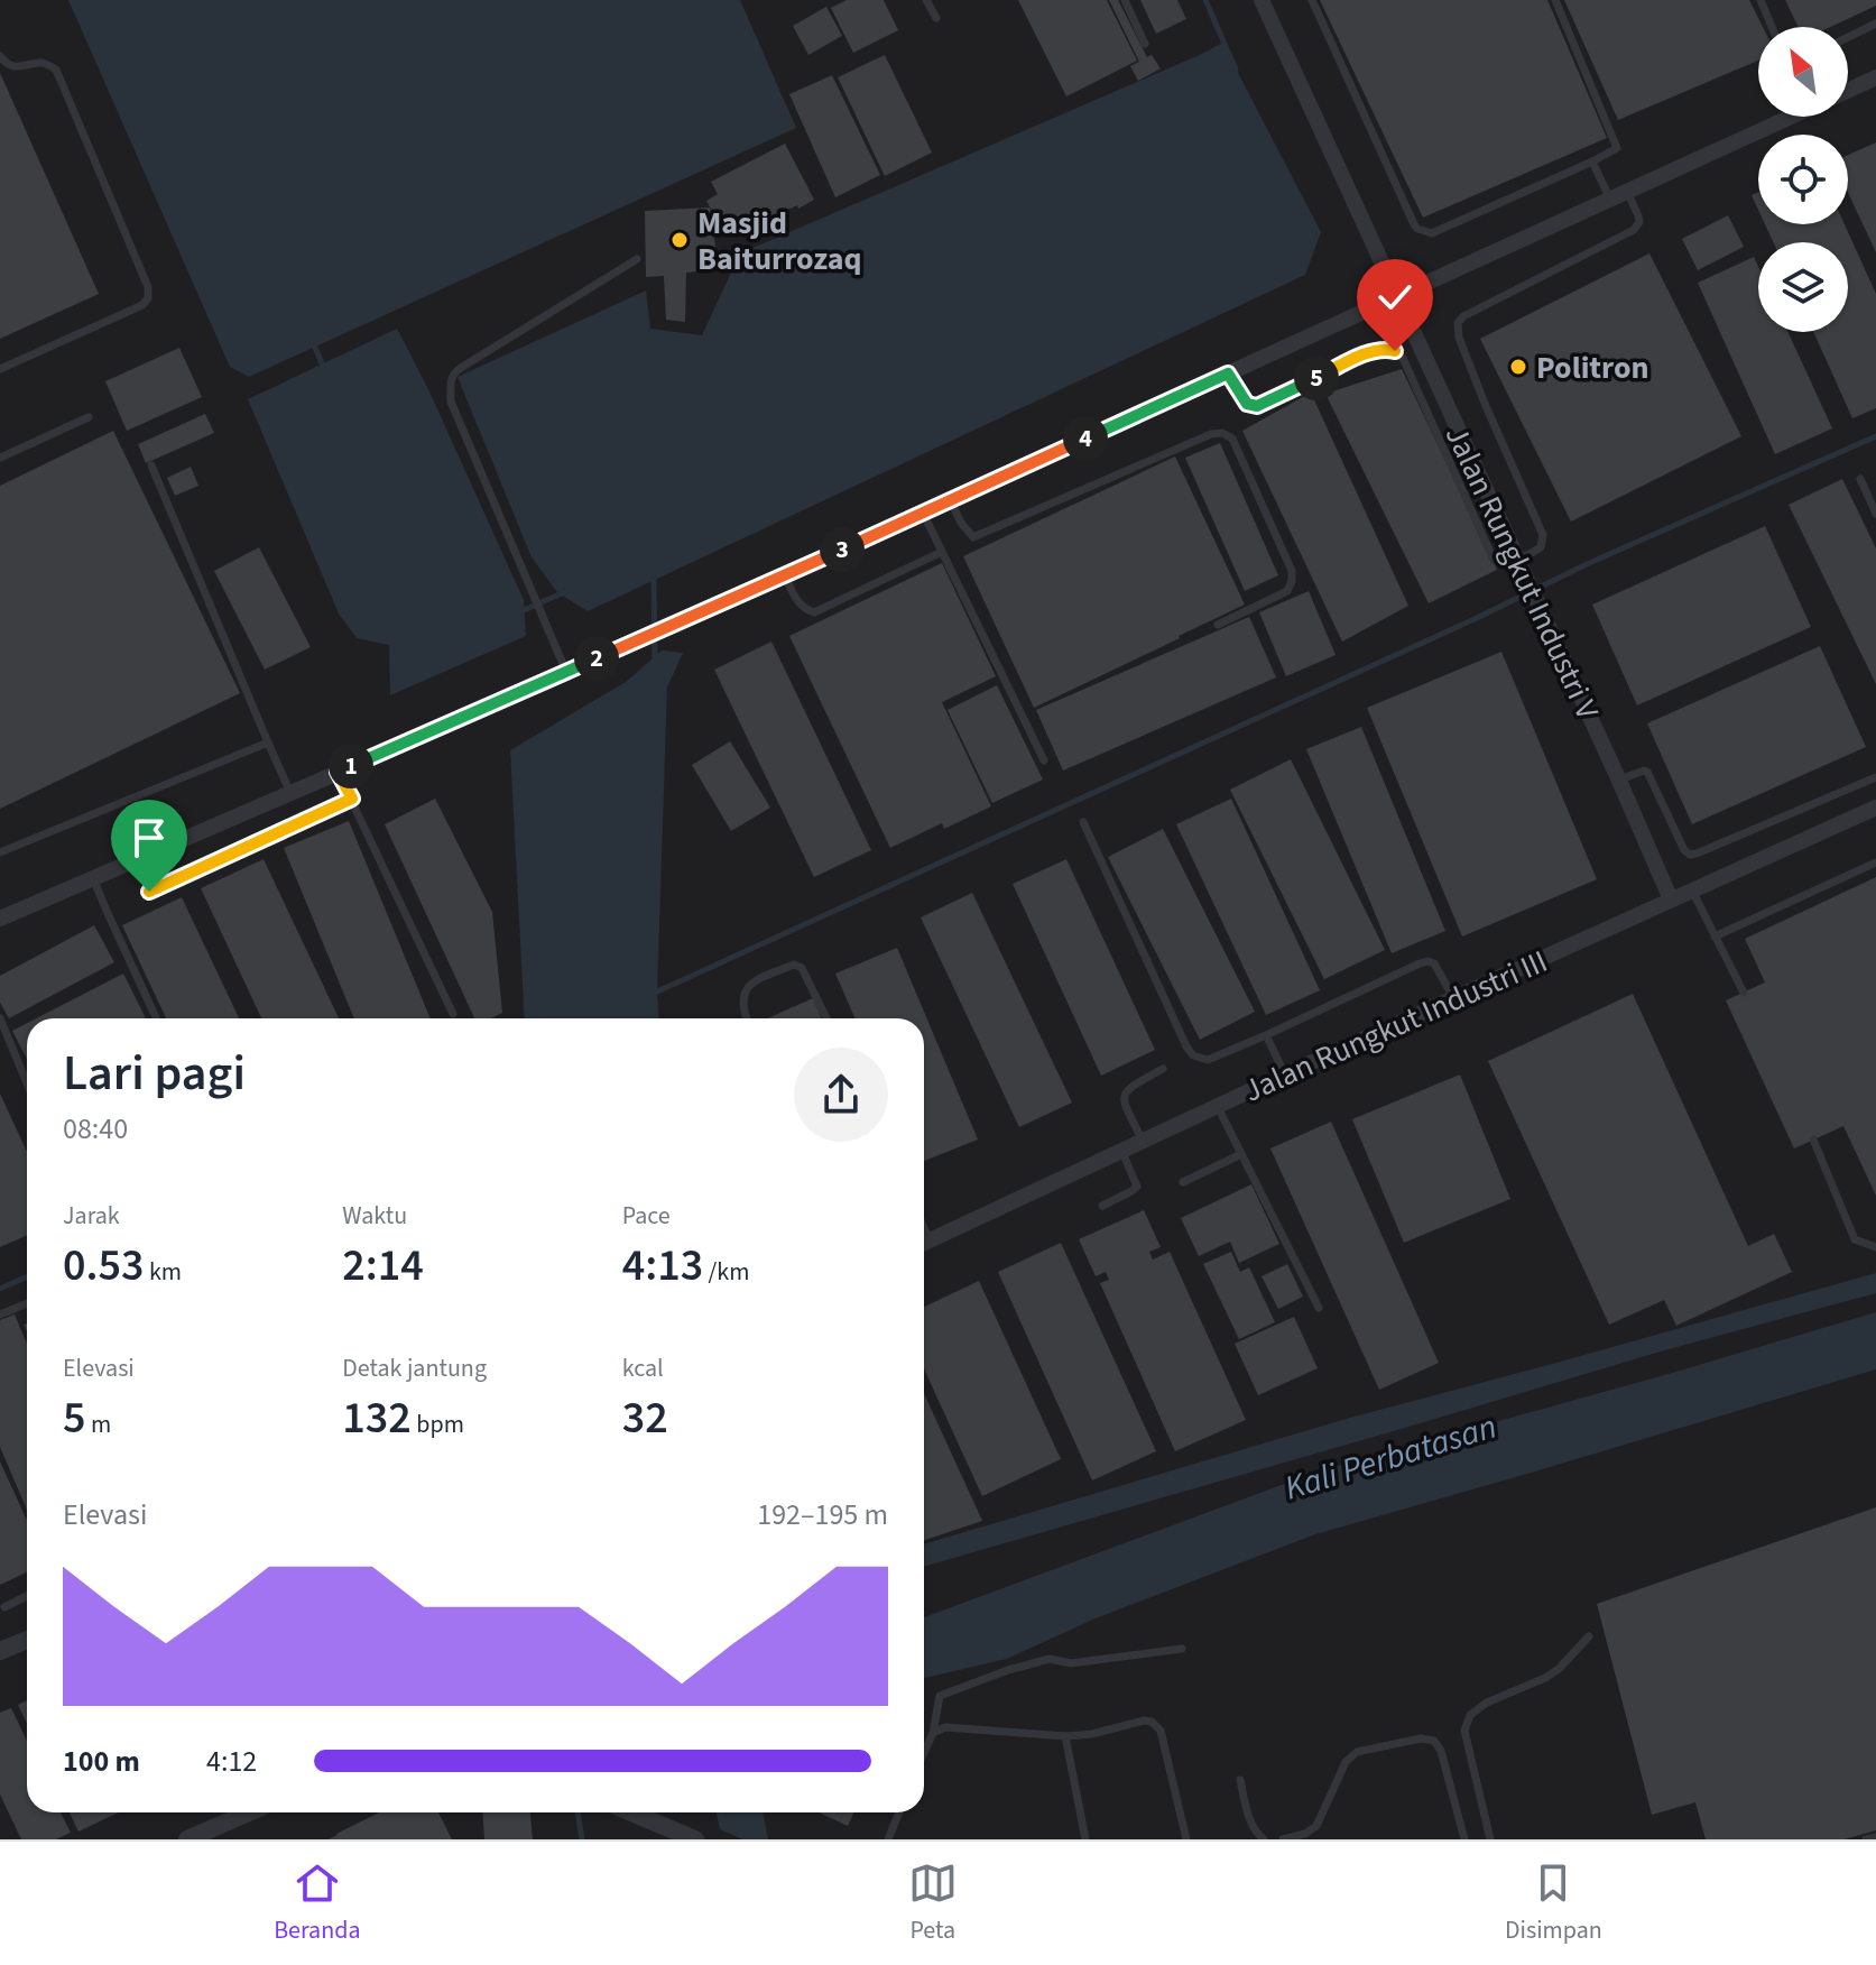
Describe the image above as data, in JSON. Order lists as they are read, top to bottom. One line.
{"streets":{"street":["Jalan Rungkut Industri V","Jalan Rungkut Industri III"]},"crossings":[["Jalan Rungkut Industri V","Jalan Rungkut Industri III"]],"water":["Kali Perbatasan"],"places":["Masjid Baiturrozaq","Politron"],"north":"top left","page":{"pins":["5","4","3","2","1"],"heading":["Lari pagi","08:40"],"stats":[["Jarak","0.53 km"],["Waktu","2:14"],["Pace","4:13 /km"],["Elevasi","5 m"],["Detak jantung","132 bpm"],["kcal","32"]],"chart":["Elevasi","192–195 m"],"list":[{"name":"100 m","note":"4:12"}],"tabs":["Beranda","Peta","Disimpan"]}}
